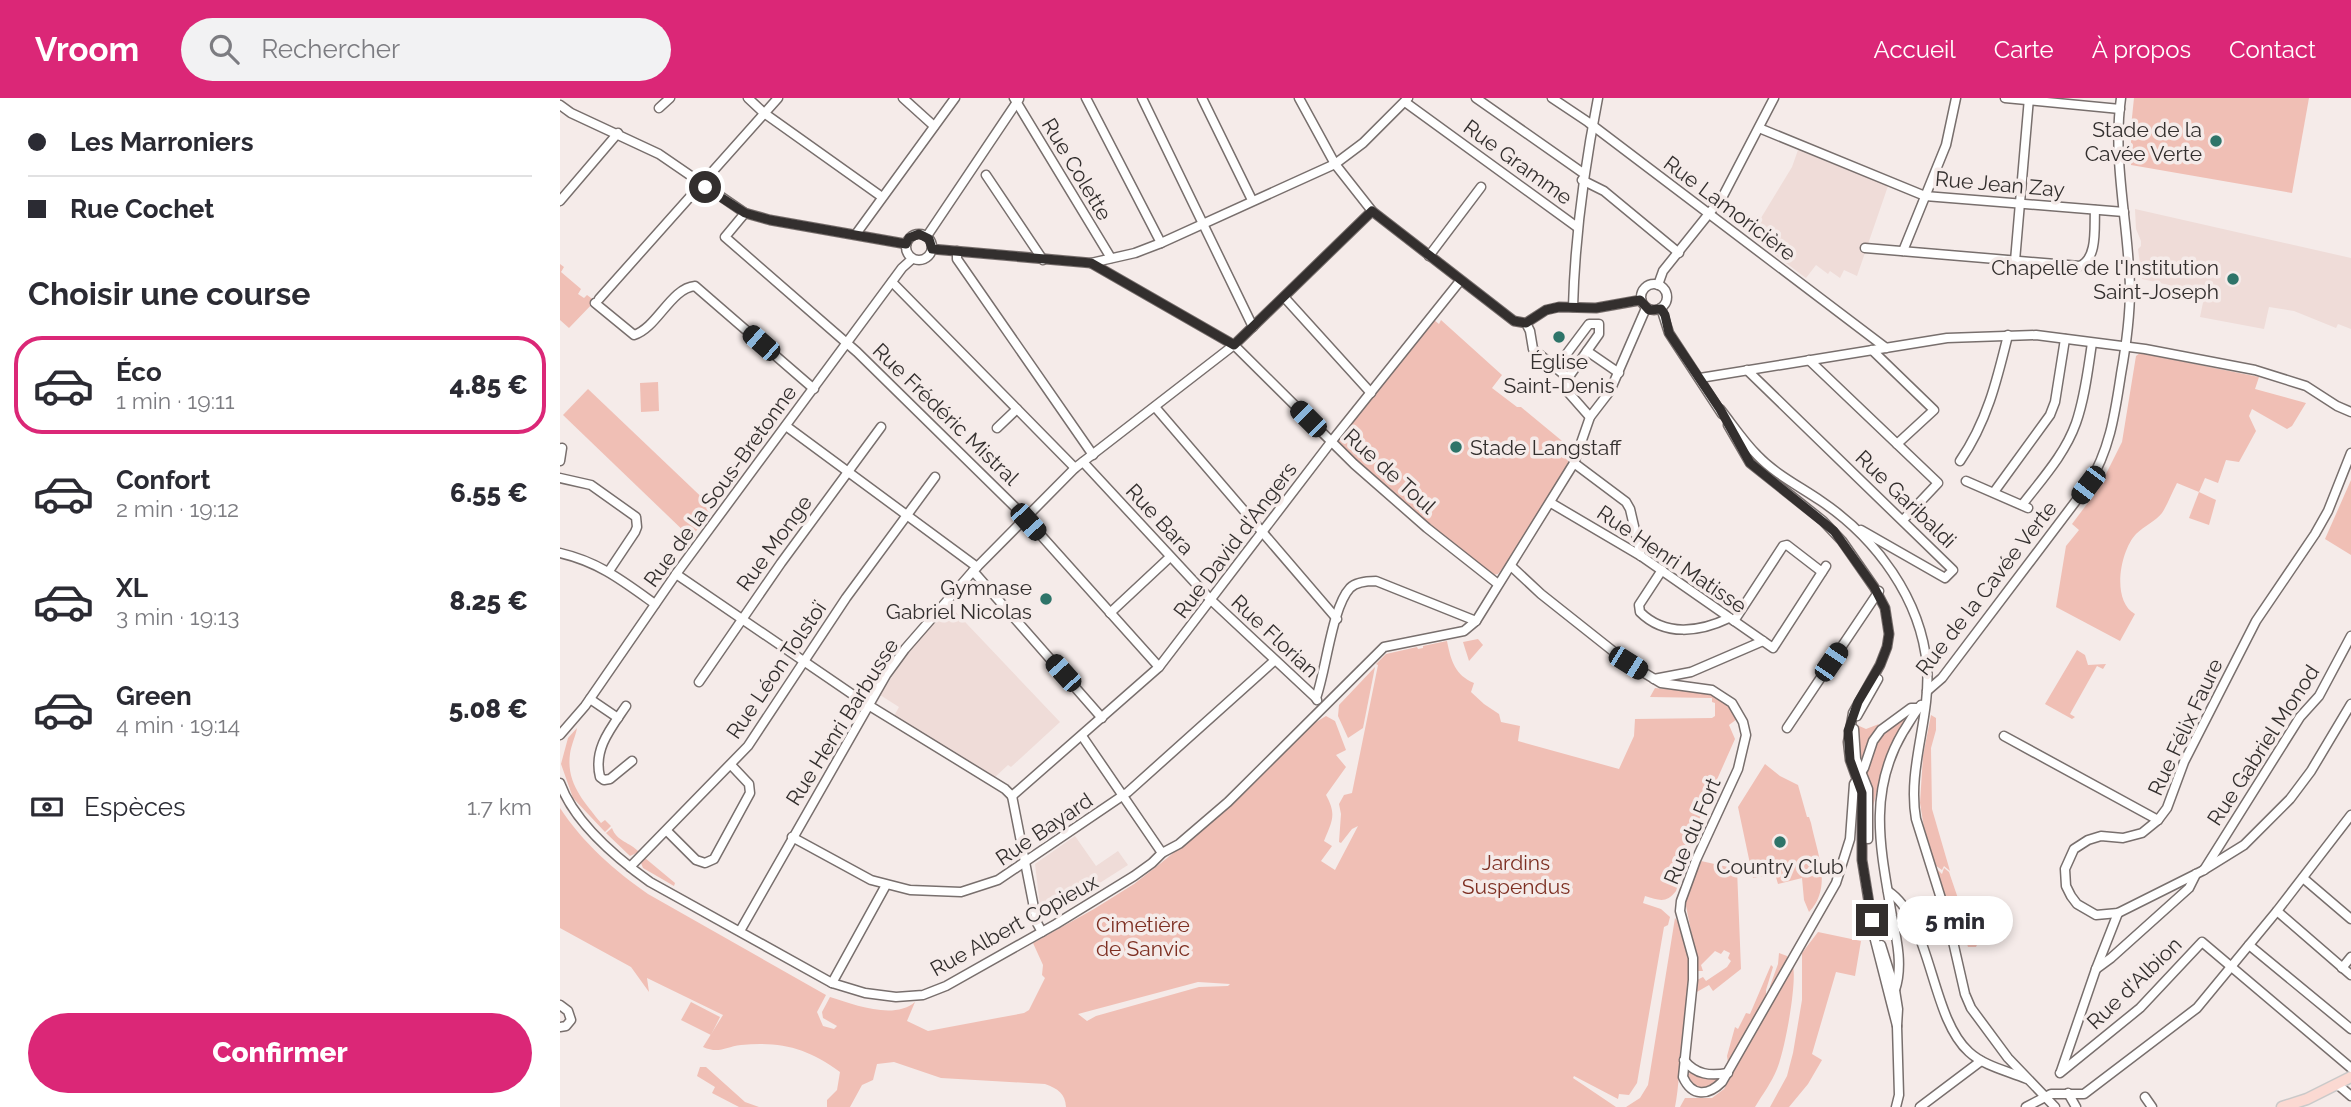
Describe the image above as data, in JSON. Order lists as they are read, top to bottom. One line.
{"streets":{"street":["Rue Gramme","Rue Colette","Rue Jean Zay","Rue Lamoricière","Rue Frédéric Mistral","Rue de Toul","Rue de la Sous-Bretonne","Rue Garibaldi","Rue Bara","Rue David d'Angers","Rue Monge","Rue Henri Matisse","Rue de la Cavée Verte","Rue Florian","Rue Léon Tolstoï","Rue Henri Barbusse","Rue Félix Faure","Rue Gabriel Monod","Rue Bayard","Rue du Fort","Rue Albert Copieux","Rue d'Albion"]},"crossings":[["Rue Jean Zay","Rue de la Cavée Verte"],["Rue Frédéric Mistral","Rue de la Sous-Bretonne"],["Rue Frédéric Mistral","Rue David d'Angers"],["Rue Frédéric Mistral","Rue Henri Barbusse"],["Rue de Toul","Rue David d'Angers"],["Rue de Toul","Rue Henri Barbusse"],["Rue de la Sous-Bretonne","Rue Bara"],["Rue Bara","Rue David d'Angers"],["Rue Bara","Rue Florian"],["Rue Bara","Rue Henri Barbusse"],["Rue David d'Angers","Rue Florian"],["Rue Florian","Rue Bayard"],["Rue Léon Tolstoï","Rue Albert Copieux"],["Rue Henri Barbusse","Rue Bayard"],["Rue Henri Barbusse","Rue Albert Copieux"],["Rue Gabriel Monod","Rue d'Albion"]],"parks":["Jardins Suspendus","Cimetière de Sanvic"],"places":["Stade de la Cavée Verte","Chapelle de l'Institution Saint-Joseph","Église Saint-Denis","Stade Langstaff","Gymnase Gabriel Nicolas","Country Club"],"page":{"header":"Vroom","search":"Rechercher","nav":["Accueil","Carte","À propos","Contact"],"banner":["Les Marroniers","Rue Cochet"],"heading":"Choisir une course","list":[{"name":"Éco","note":"1 min · 19:11","value":"4.85 €"},{"name":"Confort","note":"2 min · 19:12","value":"6.55 €"},{"name":"XL","note":"3 min · 19:13","value":"8.25 €"},{"name":"Green","note":"4 min · 19:14","value":"5.08 €"}],"pay":["Espèces","1.7 km"],"bubble":"5 min","buttons":"Confirmer"}}
